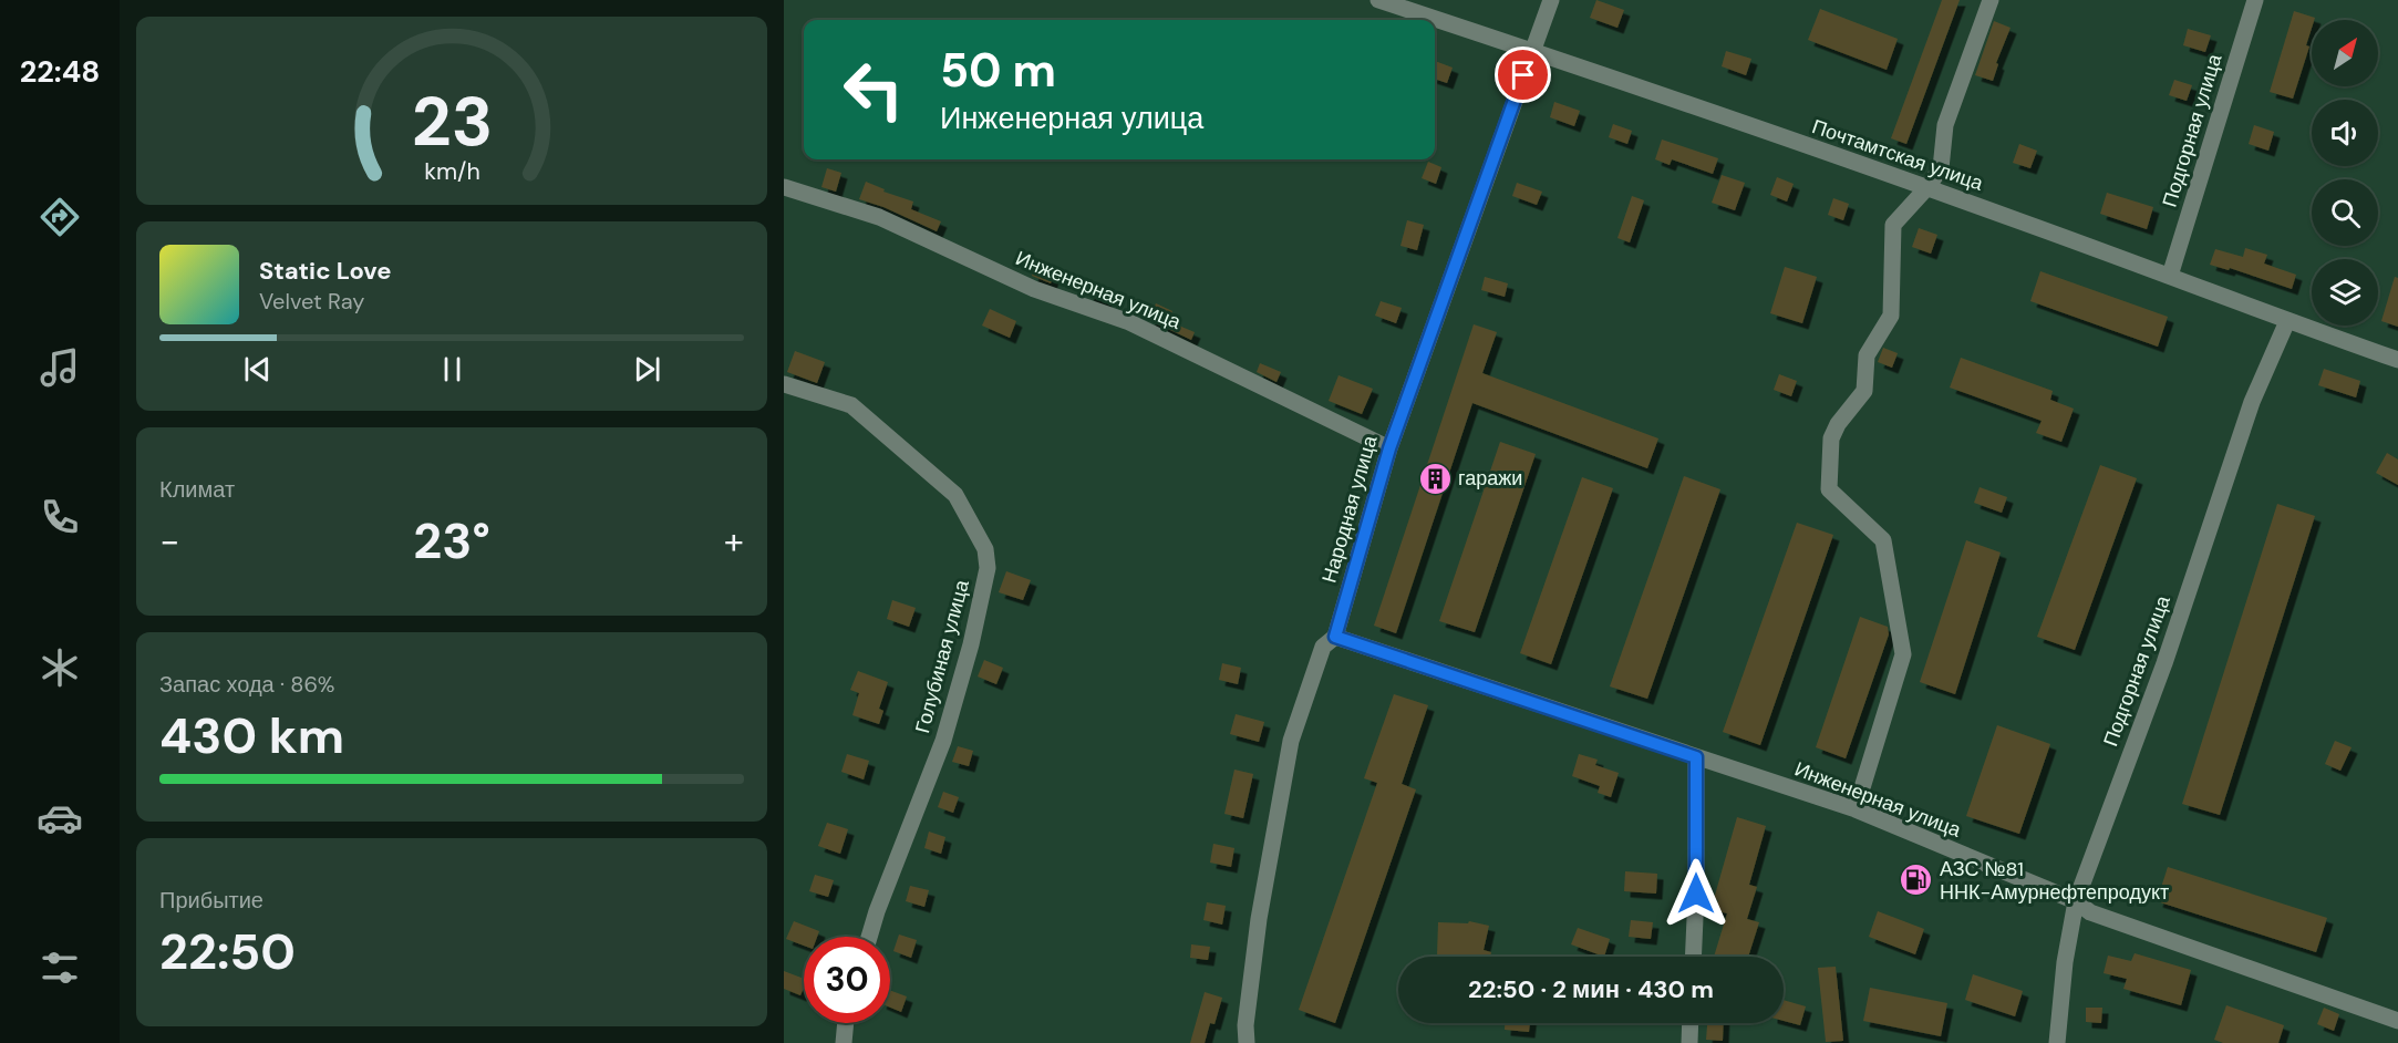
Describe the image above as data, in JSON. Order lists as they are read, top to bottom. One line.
{"streets":{"street":["Подгорная улица","Почтамтская улица","Инженерная улица","Народная улица","Голубиная улица"]},"crossings":[["Подгорная улица","Почтамтская улица"],["Подгорная улица","Инженерная улица"],["Почтамтская улица","Народная улица"],["Инженерная улица","Народная улица"]],"places":{"building":["гаражи"],"fuel station":["АЗС №81 ННК-Амурнефтепродукт"]},"north":"top right","page":{"tabs":"22:48","turn":["50 m","Инженерная улица"],"song":["Static Love","Velvet Ray"],"tile":["Климат",["Запас хода · 86%","430 km"],["Прибытие","22:50"]],"heat":["−","23°","+"],"limit":"30","trip":"22:50 · 2 мин · 430 m","gauge":["23","km/h"]}}
